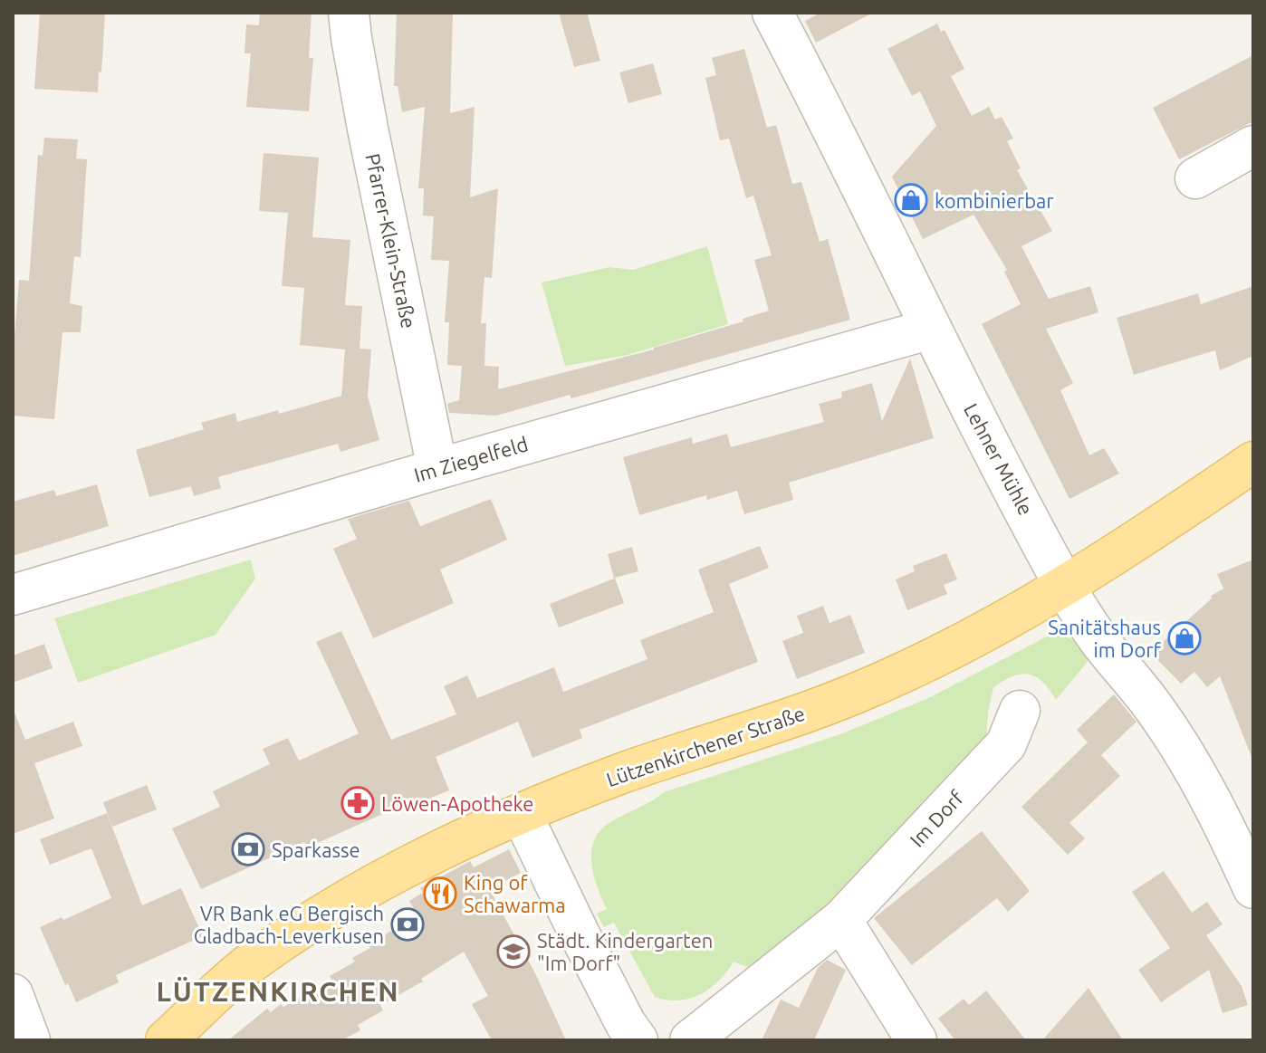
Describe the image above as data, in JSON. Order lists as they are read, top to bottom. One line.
{"streets":{"main road":["Lützenkirchener Straße"],"street":["Pfarrer-Klein-Straße","Im Ziegelfeld","Lehner Mühle","Im Dorf"]},"crossings":[["Pfarrer-Klein-Straße","Im Ziegelfeld"],["Im Ziegelfeld","Lehner Mühle"],["Lehner Mühle","Lützenkirchener Straße"]],"districts":["LÜTZENKIRCHEN"],"places":{"shop":["kombinierbar","Sanitätshaus im Dorf"],"pharmacy":["Löwen-Apotheke"],"bank":["Sparkasse","VR Bank eG Bergisch Gladbach-Leverkusen"],"restaurant":["King of Schawarma"],"school or university":["Städt. Kindergarten \"Im Dorf\""]}}
